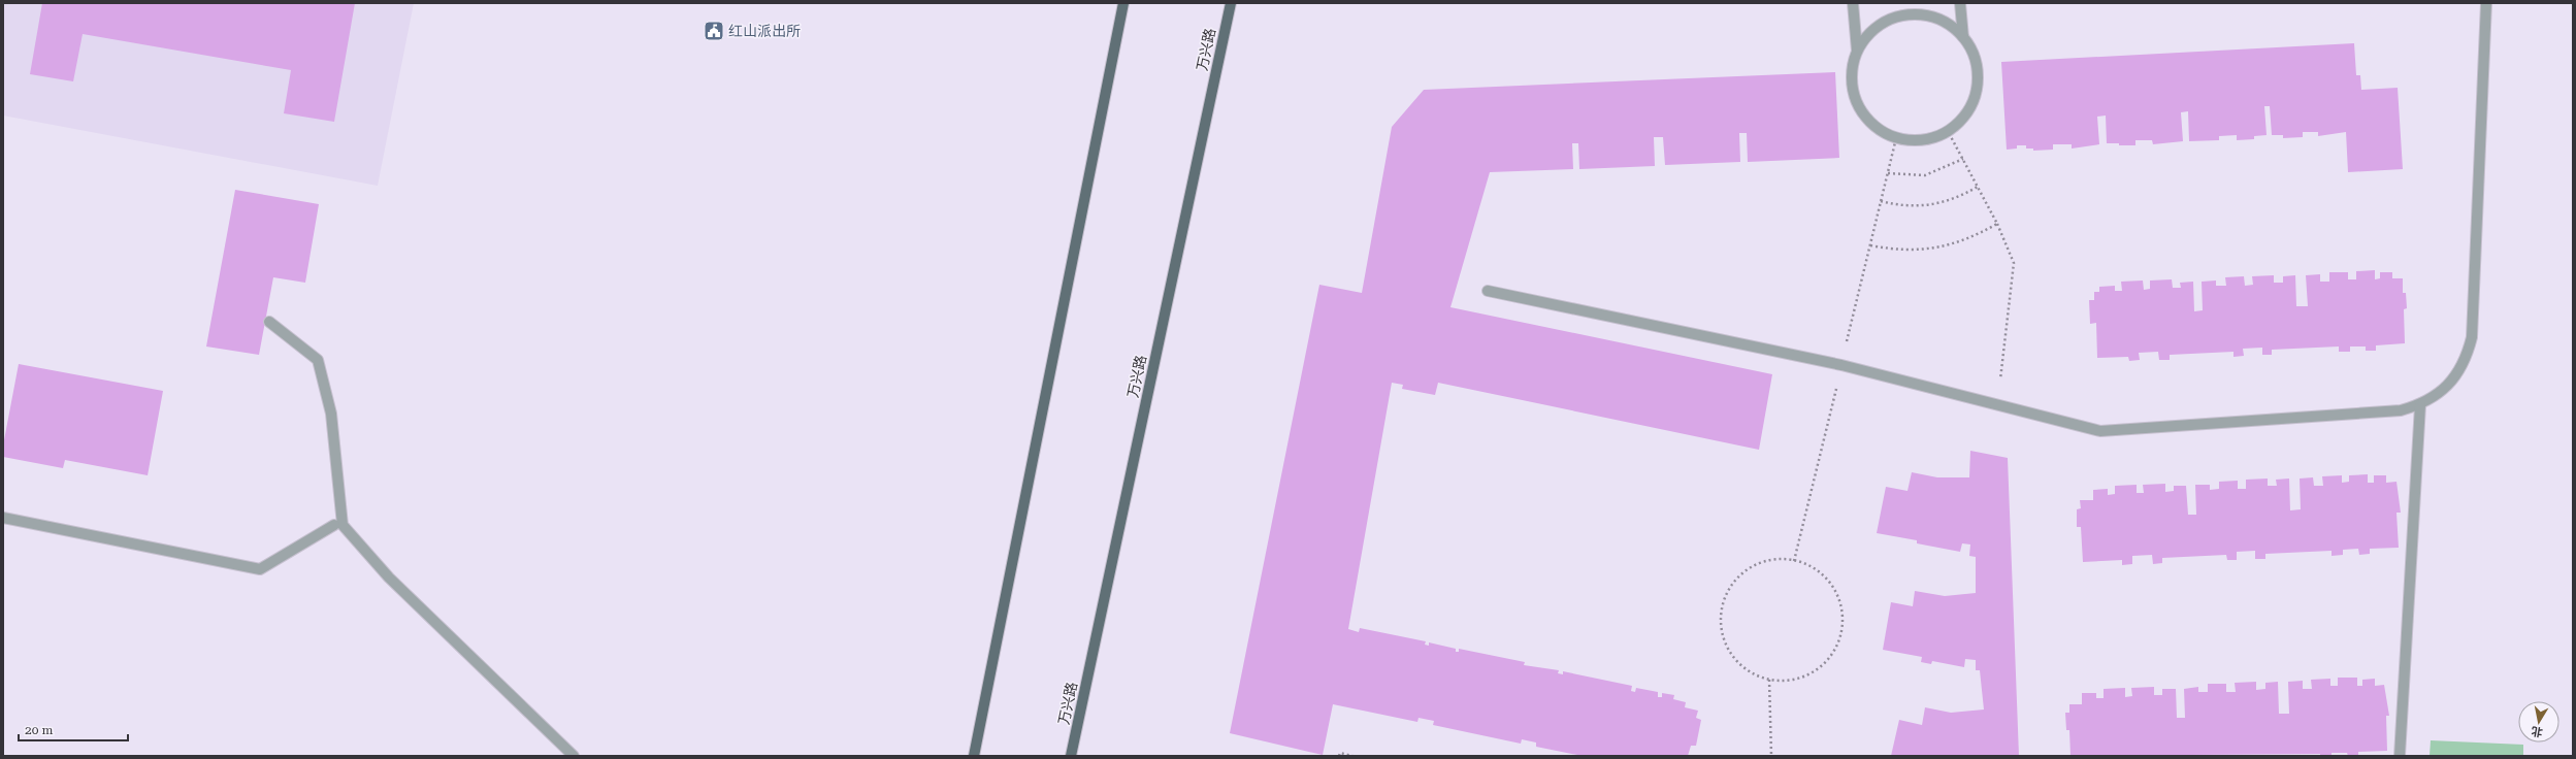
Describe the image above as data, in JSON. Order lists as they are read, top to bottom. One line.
{"streets":{"main road":["万兴路"]},"places":{"public building":["红山派出所"]},"scale_bar":"20 m","north":"bottom"}
